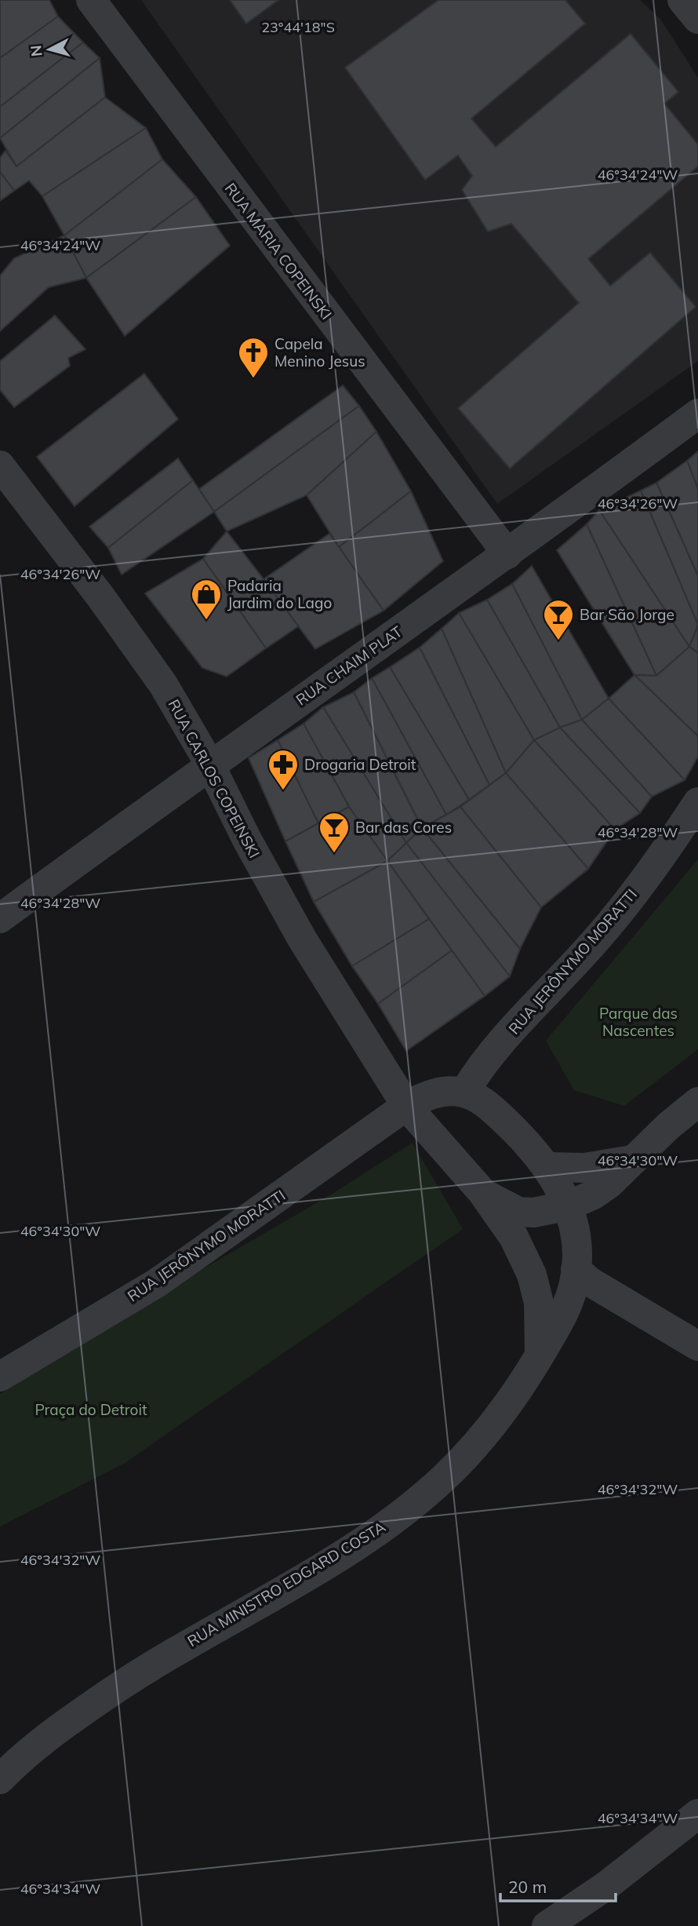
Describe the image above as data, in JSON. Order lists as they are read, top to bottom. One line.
{"streets":{"street":["RUA MARIA COPEINSKI","RUA CHAIM PLAT","RUA CARLOS COPEINSKI","RUA JERÔNYMO MORATTI","RUA MINISTRO EDGARD COSTA"]},"crossings":[["RUA MARIA COPEINSKI","RUA CHAIM PLAT"],["RUA CHAIM PLAT","RUA CARLOS COPEINSKI"],["RUA CARLOS COPEINSKI","RUA JERÔNYMO MORATTI"],["RUA CARLOS COPEINSKI","RUA MINISTRO EDGARD COSTA"]],"parks":["Parque das Nascentes","Praça do Detroit"],"places":{"church":["Capela Menino Jesus"],"shop":["Padaria Jardim do Lago"],"bar":["Bar São Jorge","Bar das Cores"],"pharmacy":["Drogaria Detroit"]},"scale_bar":"20 m","north":"left","coordinates":["23°44'18\"S","46°34'24\"W","46°34'26\"W","46°34'28\"W","46°34'30\"W","46°34'32\"W","46°34'34\"W"]}
